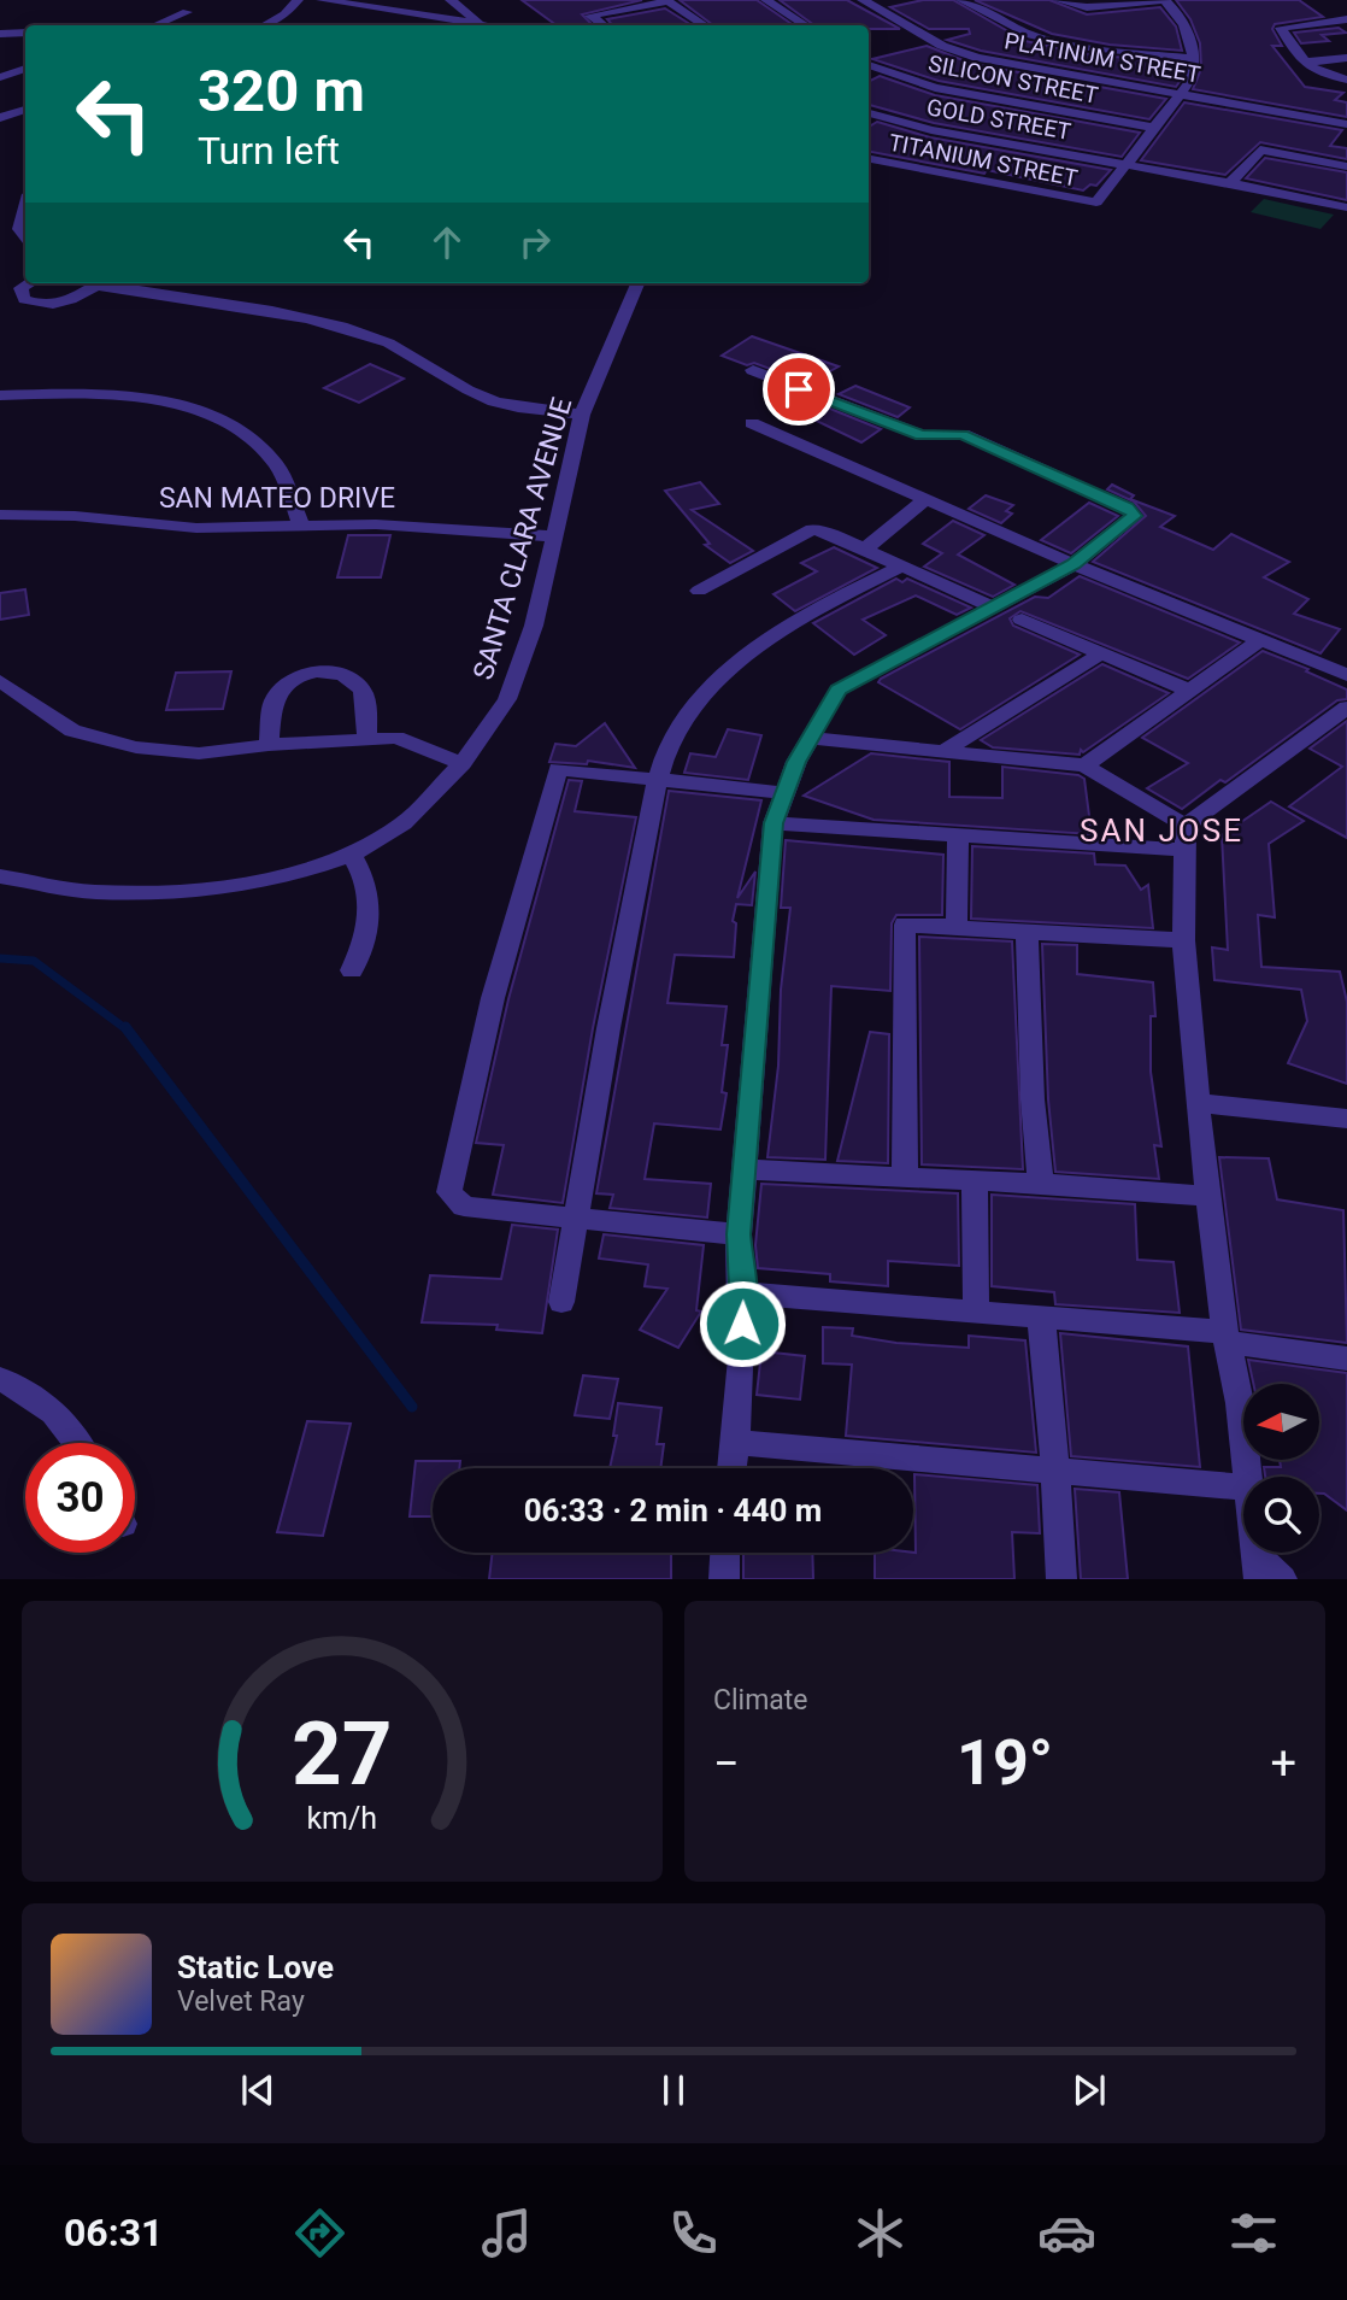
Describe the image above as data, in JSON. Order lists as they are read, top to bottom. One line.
{"streets":{"street":["PLATINUM STREET","SILICON STREET","GOLD STREET","TITANIUM STREET","SAN MATEO DRIVE","SANTA CLARA AVENUE"]},"crossings":[["GOLD STREET","TITANIUM STREET"],["SAN MATEO DRIVE","SANTA CLARA AVENUE"]],"districts":["SAN JOSE"],"north":"left","page":{"turn":["320 m","Turn left"],"limit":"30","trip":"06:33 · 2 min · 440 m","tile":"Climate","heat":["−","19°","+"],"song":["Static Love","Velvet Ray"],"tabs":"06:31","gauge":["27","km/h"]}}
